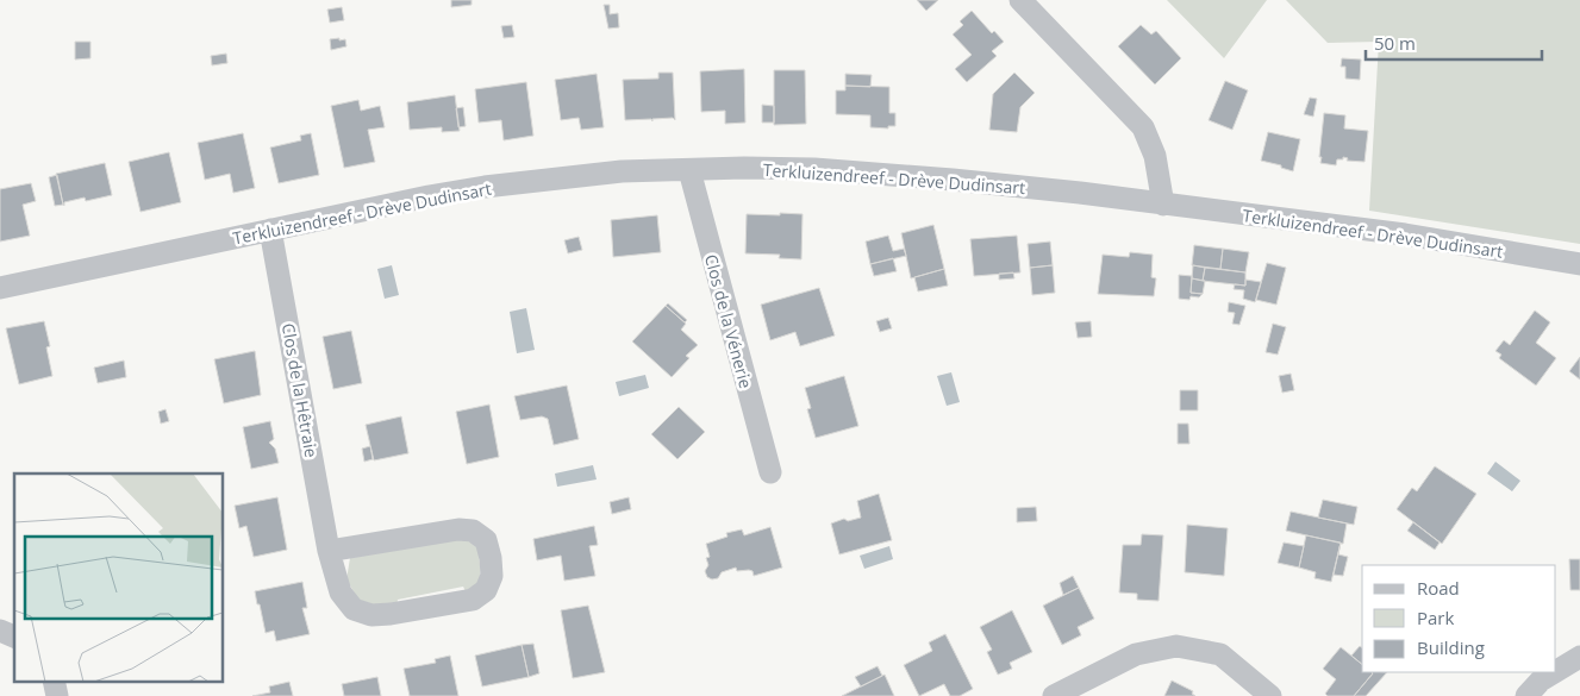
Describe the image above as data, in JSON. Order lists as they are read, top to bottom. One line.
{"streets":{"street":["Terkluizendreef - Drève Dudinsart","Clos de la Vénerie","Clos de la Hêtraie"]},"crossings":[["Terkluizendreef - Drève Dudinsart","Clos de la Vénerie"],["Terkluizendreef - Drève Dudinsart","Clos de la Hêtraie"]],"legend":["Road","Park","Building"],"scale_bar":"50 m"}
